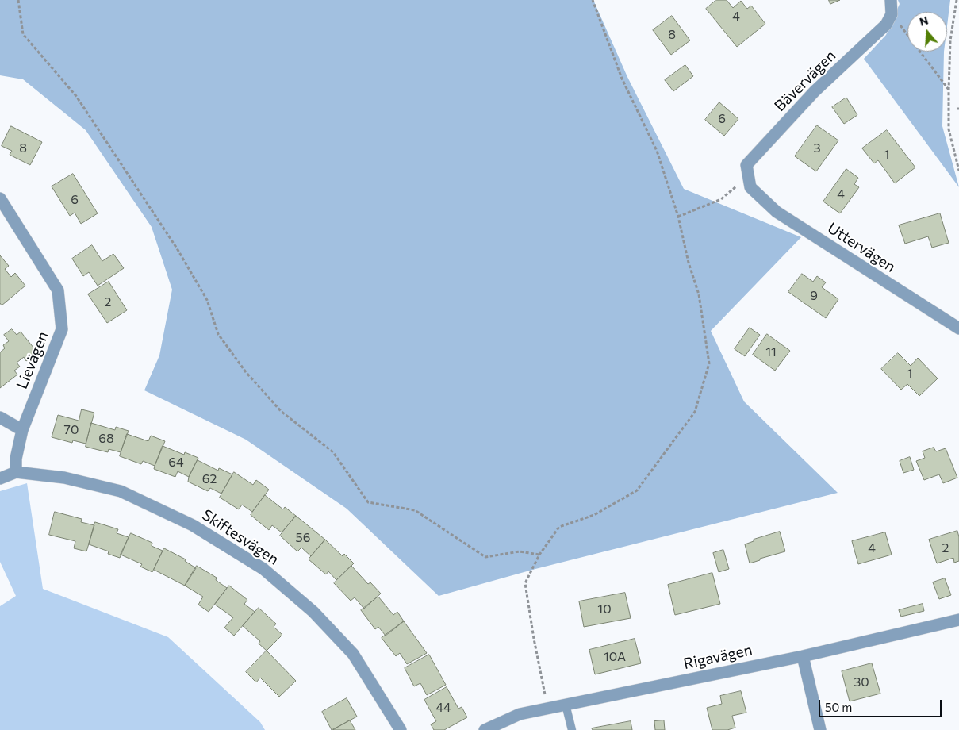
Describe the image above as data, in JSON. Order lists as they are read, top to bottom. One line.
{"streets":{"street":["Bävervägen","Uttervägen","Lievägen","Skiftesvägen","Rigavägen"]},"crossings":[["Bävervägen","Uttervägen"],["Lievägen","Skiftesvägen"]],"house_numbers":["4","8","6","8","3","1","4","6","9","2","11","1","70","68","64","62","56","4","2","10","10A","30","44"],"scale_bar":"50 m","north":"top"}
